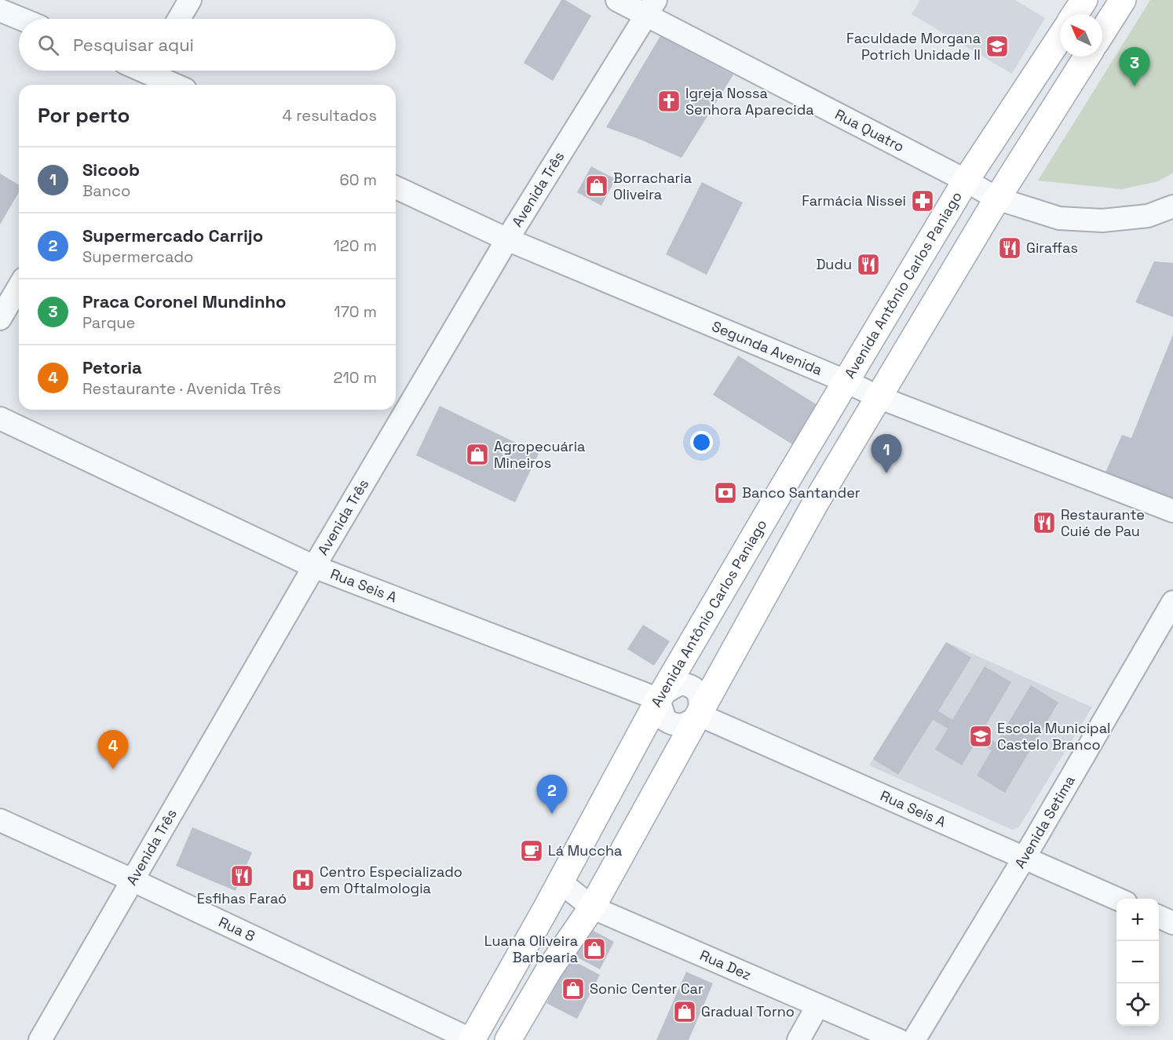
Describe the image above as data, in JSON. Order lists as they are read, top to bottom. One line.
{"streets":{"main road":["Avenida Antônio Carlos Paniago"],"street":["Rua Quatro","Avenida Três","Segunda Avenida","Rua Seis A","Avenida Setima","Rua 8","Rua Dez"]},"crossings":[["Rua Quatro","Avenida Três"],["Rua Quatro","Avenida Antônio Carlos Paniago"],["Avenida Três","Segunda Avenida"],["Avenida Três","Rua Seis A"],["Avenida Três","Rua 8"],["Avenida Antônio Carlos Paniago","Segunda Avenida"],["Avenida Antônio Carlos Paniago","Rua Seis A"],["Avenida Antônio Carlos Paniago","Rua 8"],["Avenida Antônio Carlos Paniago","Rua Dez"],["Rua Seis A","Avenida Setima"]],"places":{"school or university":["Faculdade Morgana Potrich Unidade II","Escola Municipal Castelo Branco"],"church":["Igreja Nossa Senhora Aparecida"],"shop":["Borracharia Oliveira","Agropecuária Mineiros","Luana Oliveira Barbearia","Sonic Center Car","Gradual Torno"],"pharmacy":["Farmácia Nissei"],"restaurant":["Giraffas","Dudu","Restaurante Cuié de Pau","Esfihas Faraó"],"bank":["Banco Santander"],"cafe":["Lá Muccha"],"hospital":["Centro Especializado em Oftalmologia"]},"north":"top left","page":{"search":"Pesquisar aqui","pins":["3","1","4","2"],"heading":["Por perto","4 resultados"],"list":[{"mark":"1","name":"Sicoob","note":"Banco","value":"60 m"},{"mark":"2","name":"Supermercado Carrijo","note":"Supermercado","value":"120 m"},{"mark":"3","name":"Praca Coronel Mundinho","note":"Parque","value":"170 m"},{"mark":"4","name":"Petoria","note":"Restaurante · Avenida Três","value":"210 m"}],"map_buttons":["+","−"]}}
